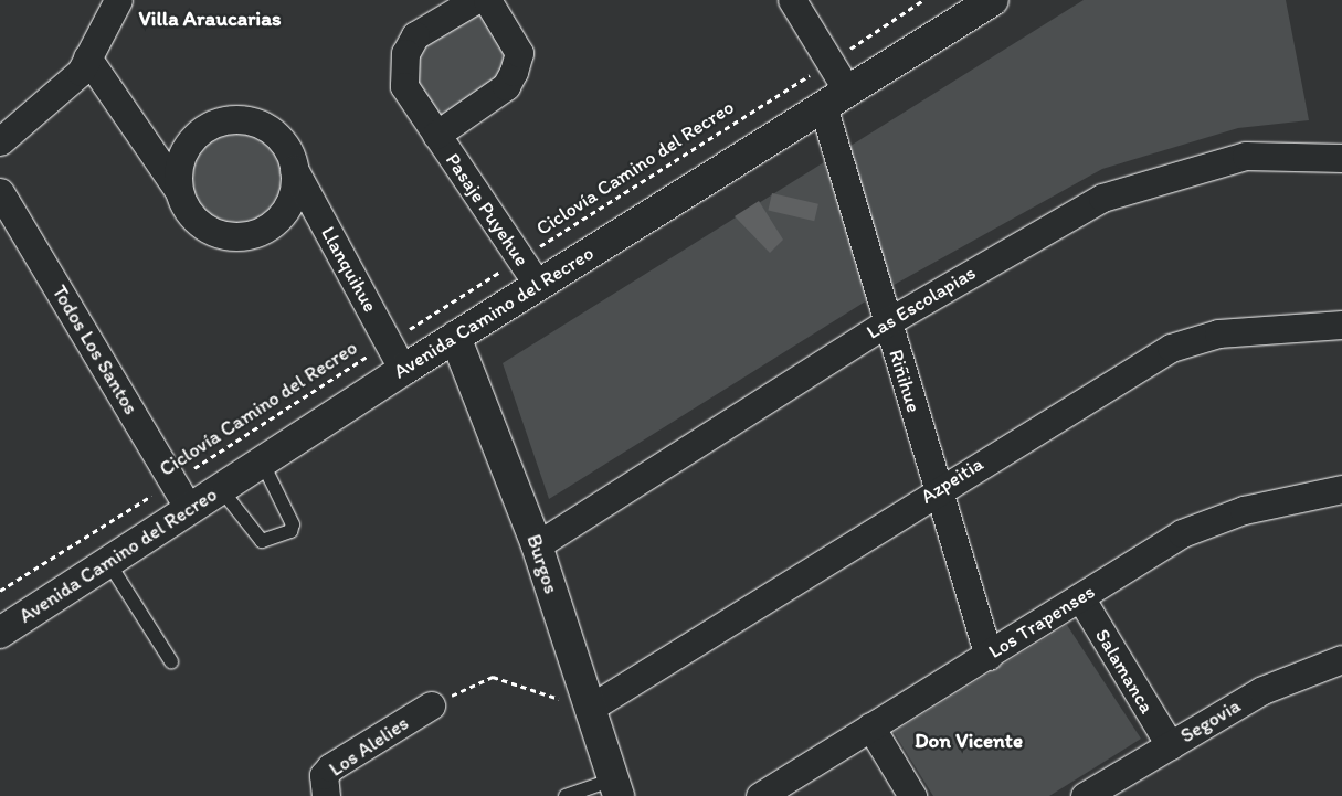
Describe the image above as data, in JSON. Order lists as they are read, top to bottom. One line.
{"streets":{"street":["Pasaje Puyehue","Llanquihue","Las Escolapias","Avenida Camino del Recreo","Todos Los Santos","Riñihue","Azpeitia","Burgos","Los Trapenses","Salamanca","Segovia","Los Alelies"],"path":["Ciclovía Camino del Recreo"]},"crossings":[["Ciclovía Camino del Recreo","Pasaje Puyehue"],["Ciclovía Camino del Recreo","Llanquihue"],["Ciclovía Camino del Recreo","Todos Los Santos"],["Ciclovía Camino del Recreo","Riñihue"],["Pasaje Puyehue","Avenida Camino del Recreo"],["Llanquihue","Avenida Camino del Recreo"],["Las Escolapias","Riñihue"],["Las Escolapias","Burgos"],["Avenida Camino del Recreo","Todos Los Santos"],["Avenida Camino del Recreo","Riñihue"],["Avenida Camino del Recreo","Burgos"],["Riñihue","Azpeitia"],["Riñihue","Los Trapenses"],["Azpeitia","Burgos"],["Los Trapenses","Salamanca"],["Salamanca","Segovia"]],"districts":["Villa Araucarias","Don Vicente"]}
